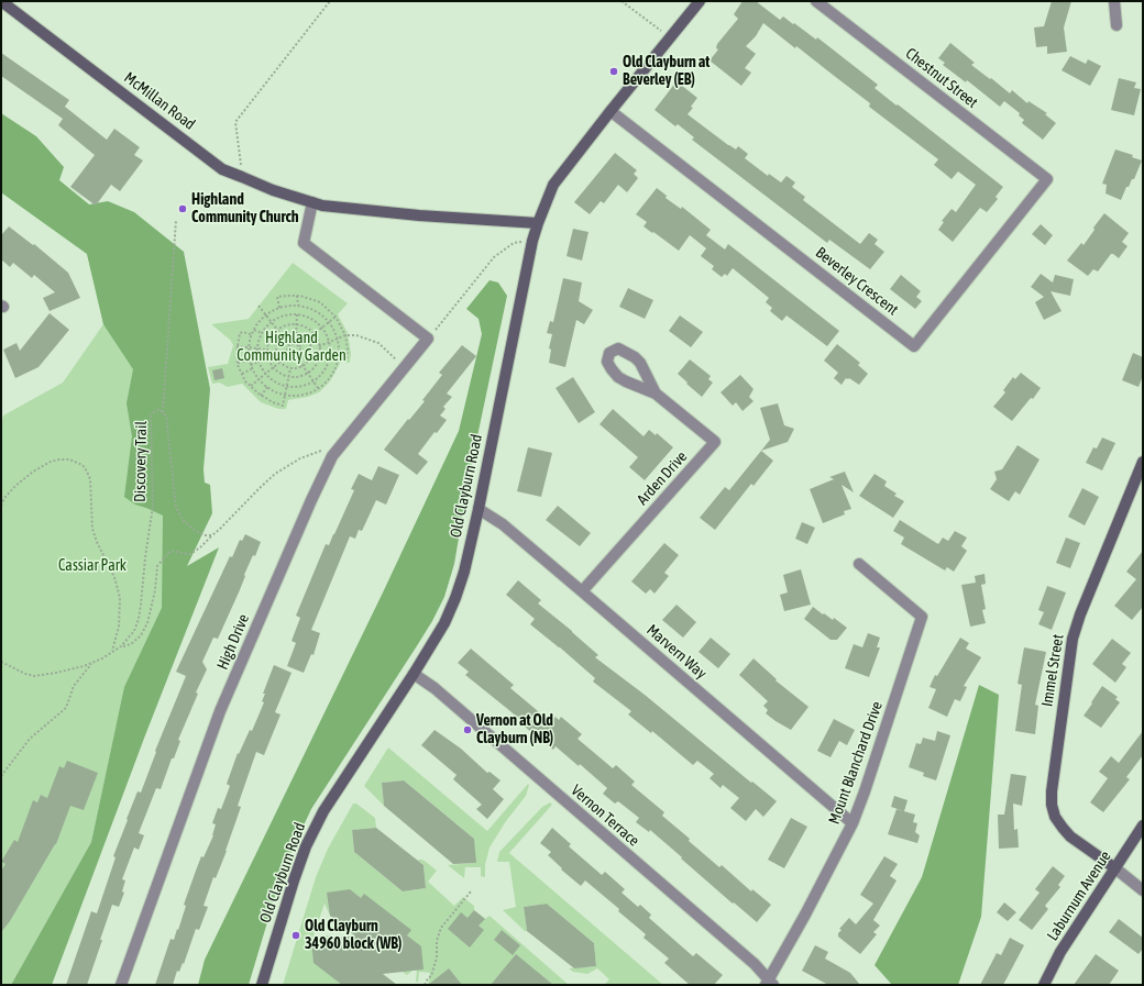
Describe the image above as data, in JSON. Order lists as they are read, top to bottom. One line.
{"streets":{"main road":["McMillan Road","Old Clayburn Road","Immel Street","Laburnum Avenue"],"street":["Chestnut Street","Beverley Crescent","Arden Drive","High Drive","Marvern Way","Mount Blanchard Drive","Vernon Terrace"],"path":["Discovery Trail"]},"crossings":[["Chestnut Street","Beverley Crescent"],["McMillan Road","Old Clayburn Road"],["Beverley Crescent","Old Clayburn Road"],["Arden Drive","Marvern Way"],["Old Clayburn Road","Marvern Way"],["Old Clayburn Road","Vernon Terrace"],["Marvern Way","Mount Blanchard Drive"],["Immel Street","Laburnum Avenue"],["Mount Blanchard Drive","Vernon Terrace"]],"parks":["Highland Community Garden","Cassiar Park"],"places":["Old Clayburn at Beverley (EB)","Highland Community Church","Vernon at Old Clayburn (NB)","Old Clayburn 34960 block (WB)"]}
